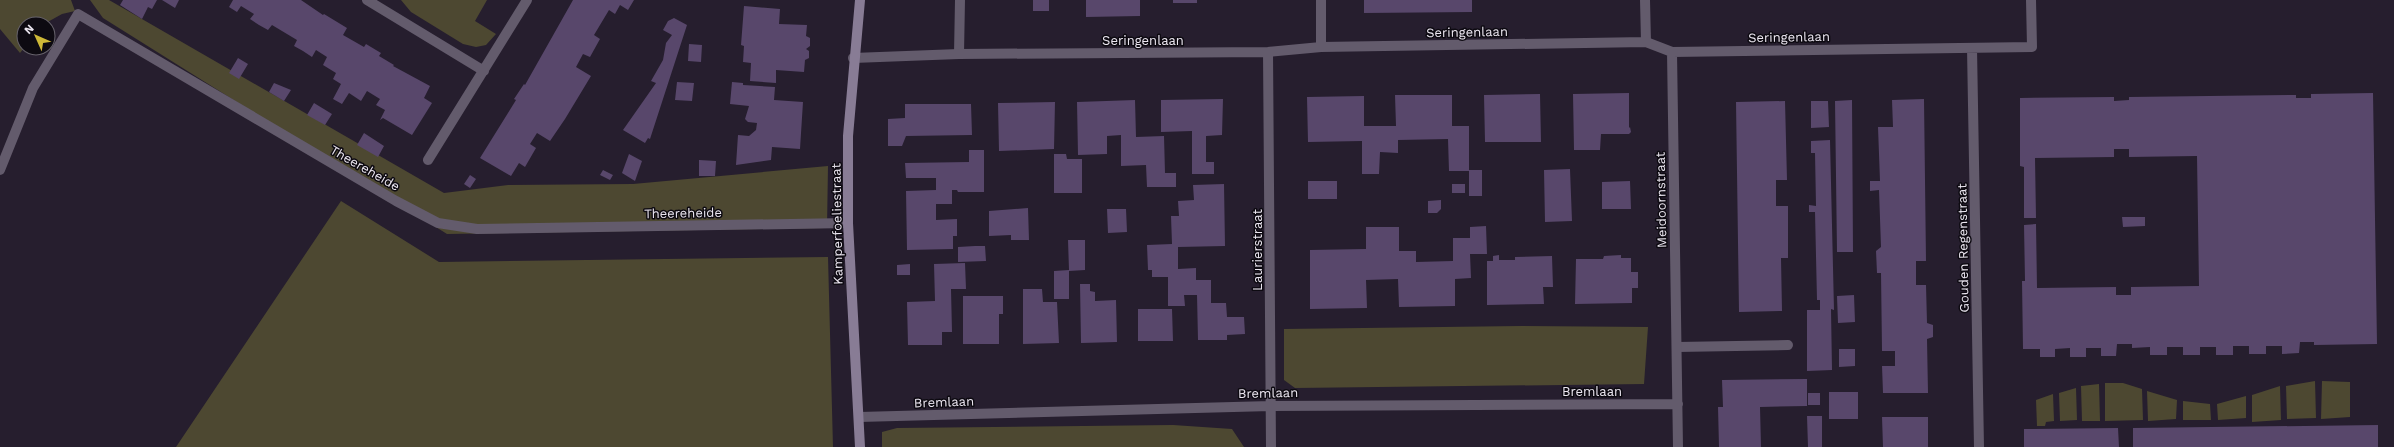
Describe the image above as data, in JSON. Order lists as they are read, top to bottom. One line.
{"streets":{"street":["Seringenlaan","Theereheide","Meidoornstraat","Kamperfoeliestraat","Gouden Regenstraat","Laurierstraat","Bremlaan"]},"crossings":[["Seringenlaan","Meidoornstraat"],["Seringenlaan","Kamperfoeliestraat"],["Seringenlaan","Gouden Regenstraat"],["Seringenlaan","Laurierstraat"],["Theereheide","Kamperfoeliestraat"],["Meidoornstraat","Bremlaan"],["Kamperfoeliestraat","Bremlaan"],["Laurierstraat","Bremlaan"]],"north":"top left"}
